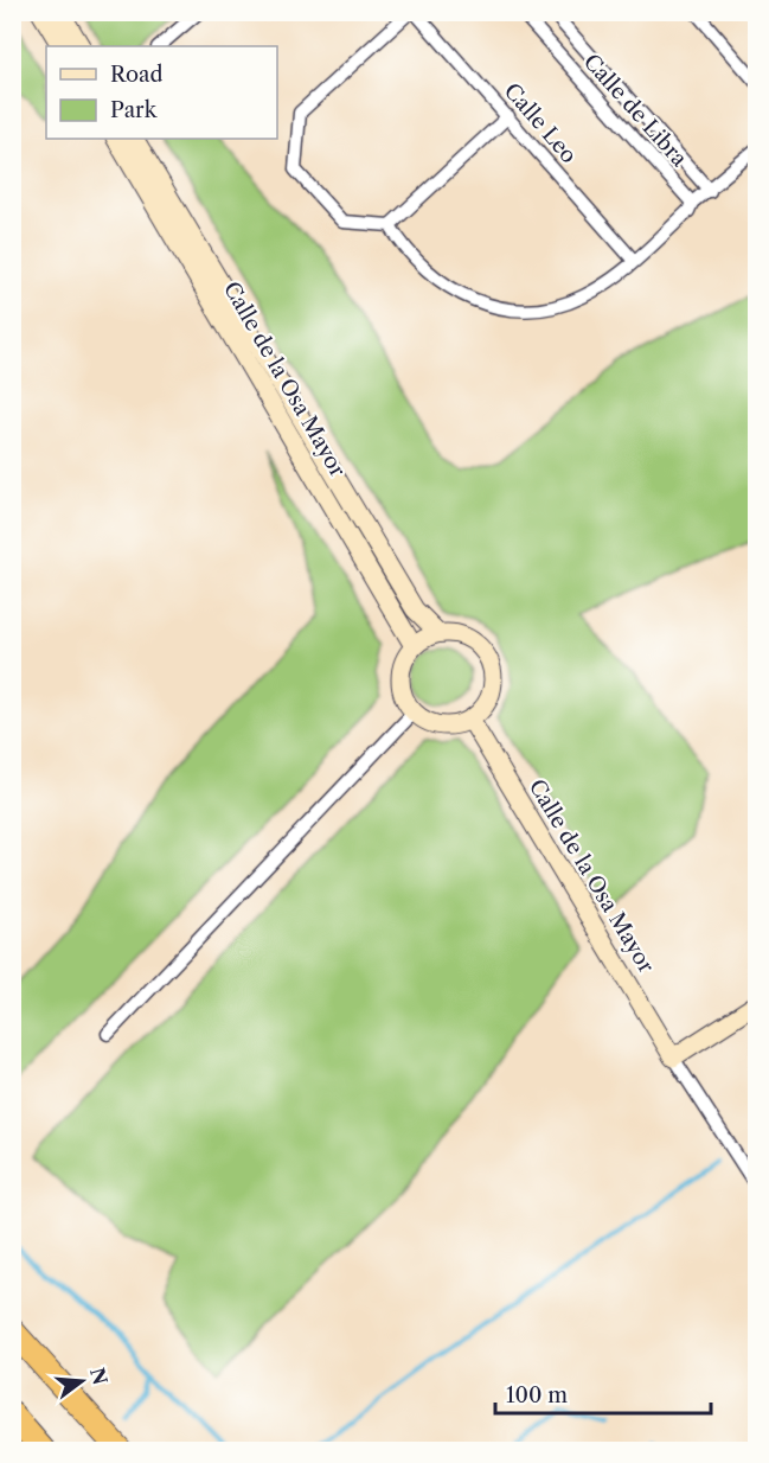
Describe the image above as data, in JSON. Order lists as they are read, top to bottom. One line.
{"streets":{"street":["Calle de Libra","Calle Leo","Calle de la Osa Mayor"]},"legend":["Road","Park"],"scale_bar":"100 m","north":"right"}
